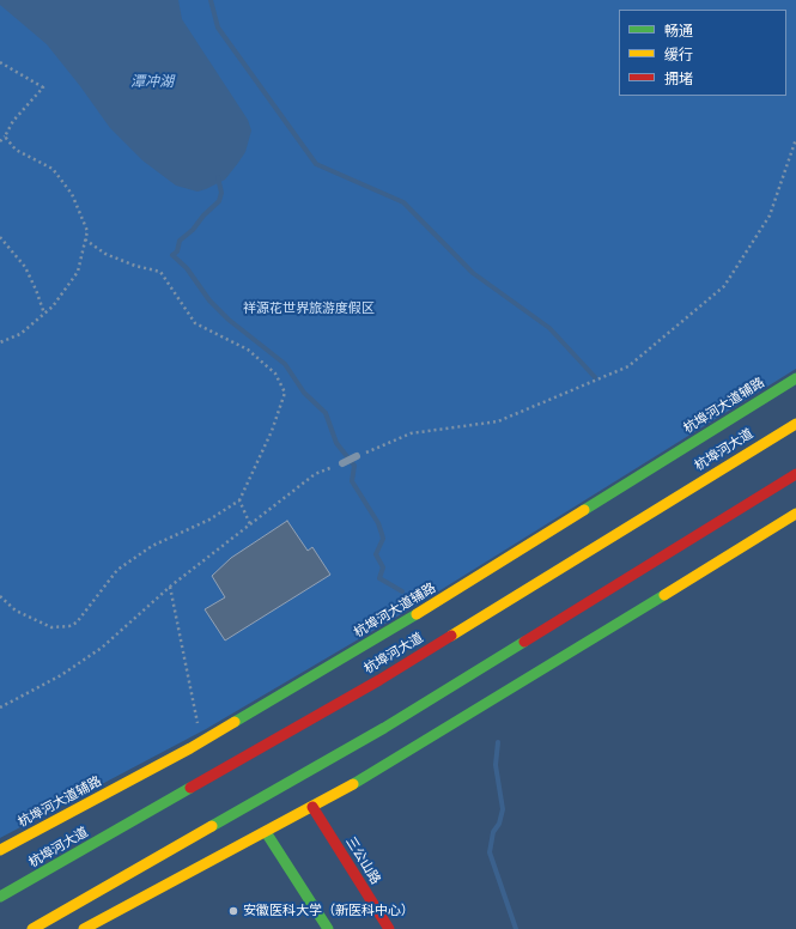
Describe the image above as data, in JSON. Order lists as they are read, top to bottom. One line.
{"streets":{"street":["杭埠河大道辅路","杭埠河大道","三公山路"]},"water":["潭冲湖"],"parks":["祥源花世界旅游度假区"],"places":["安徽医科大学（新医科中心）"],"legend":["畅通","缓行","拥堵"]}
